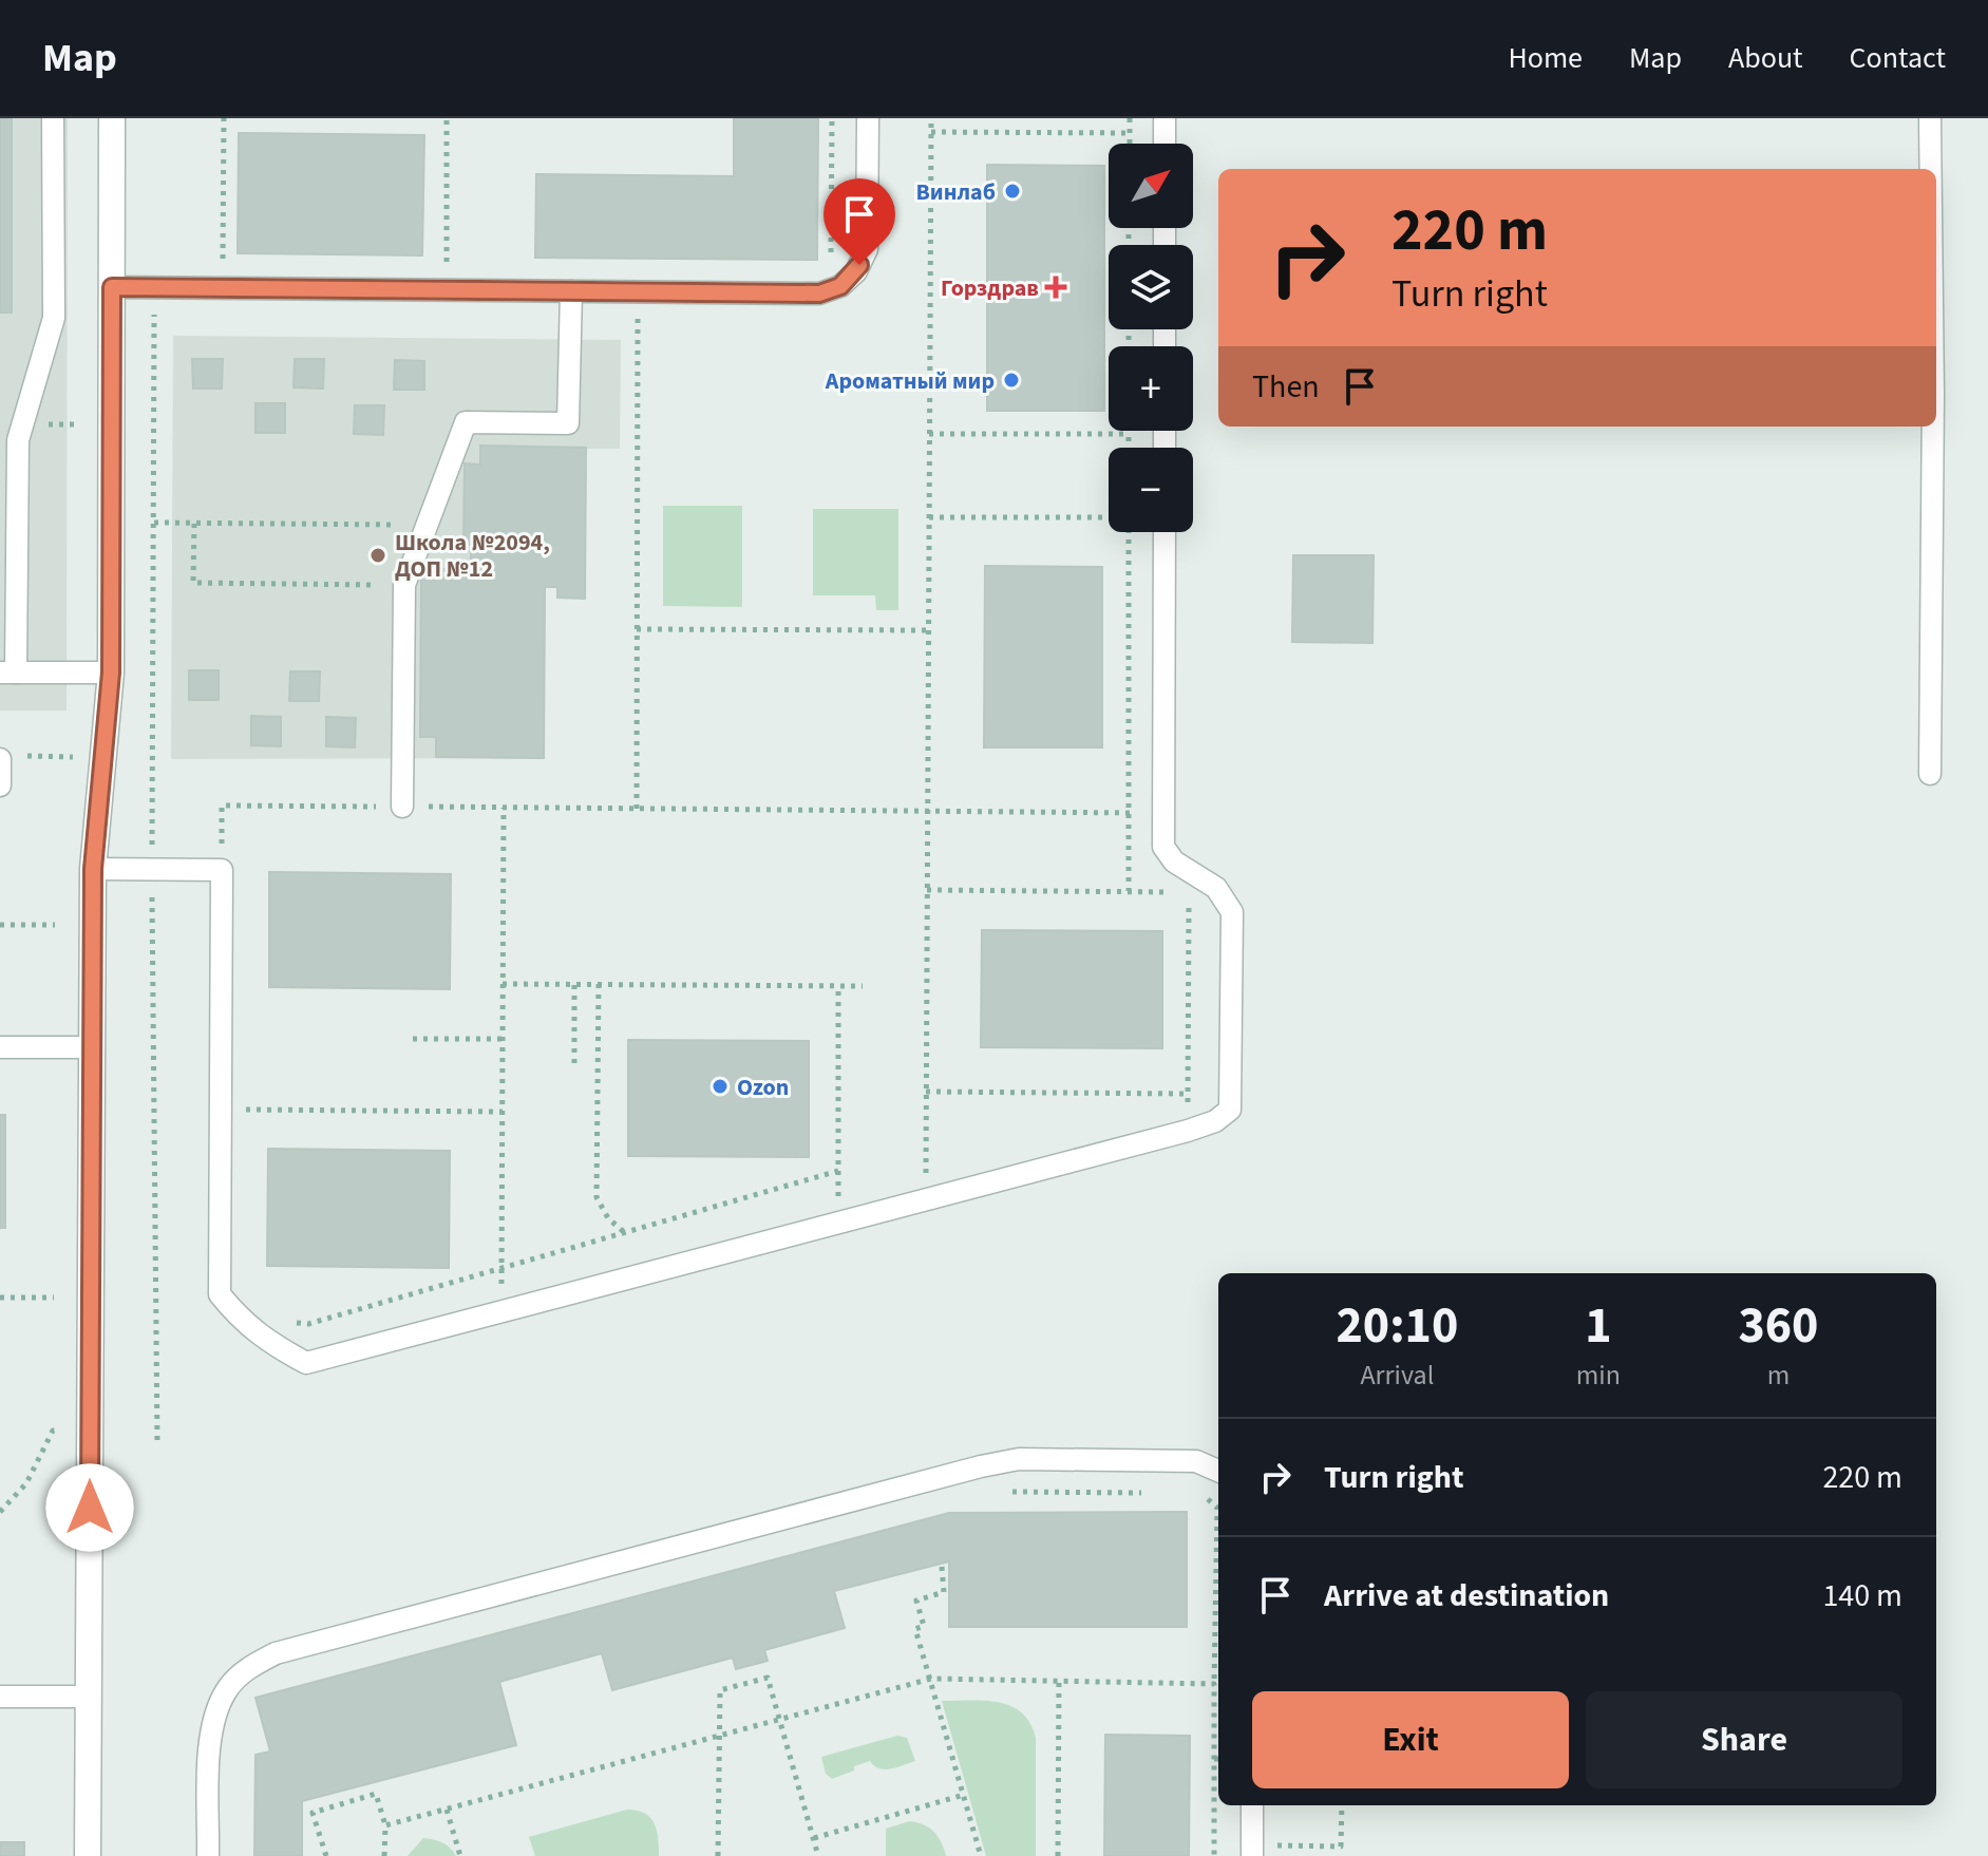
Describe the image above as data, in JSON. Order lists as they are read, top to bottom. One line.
{"places":{"other":["Винлаб","Ароматный мир","Школа №2094, ДОП №12","Ozon"],"health":["Горздрав"]},"north":"top right","page":{"header":"Map","nav":["Home","Map","About","Contact"],"map_buttons":["+","−"],"turn":["220 m","Turn right"],"then":"Then","eta":["20:10","Arrival","1","min","360","m"],"list":[{"name":"Turn right","value":"220 m"},{"name":"Arrive at destination","value":"140 m"}],"buttons":["Exit","Share"]}}
